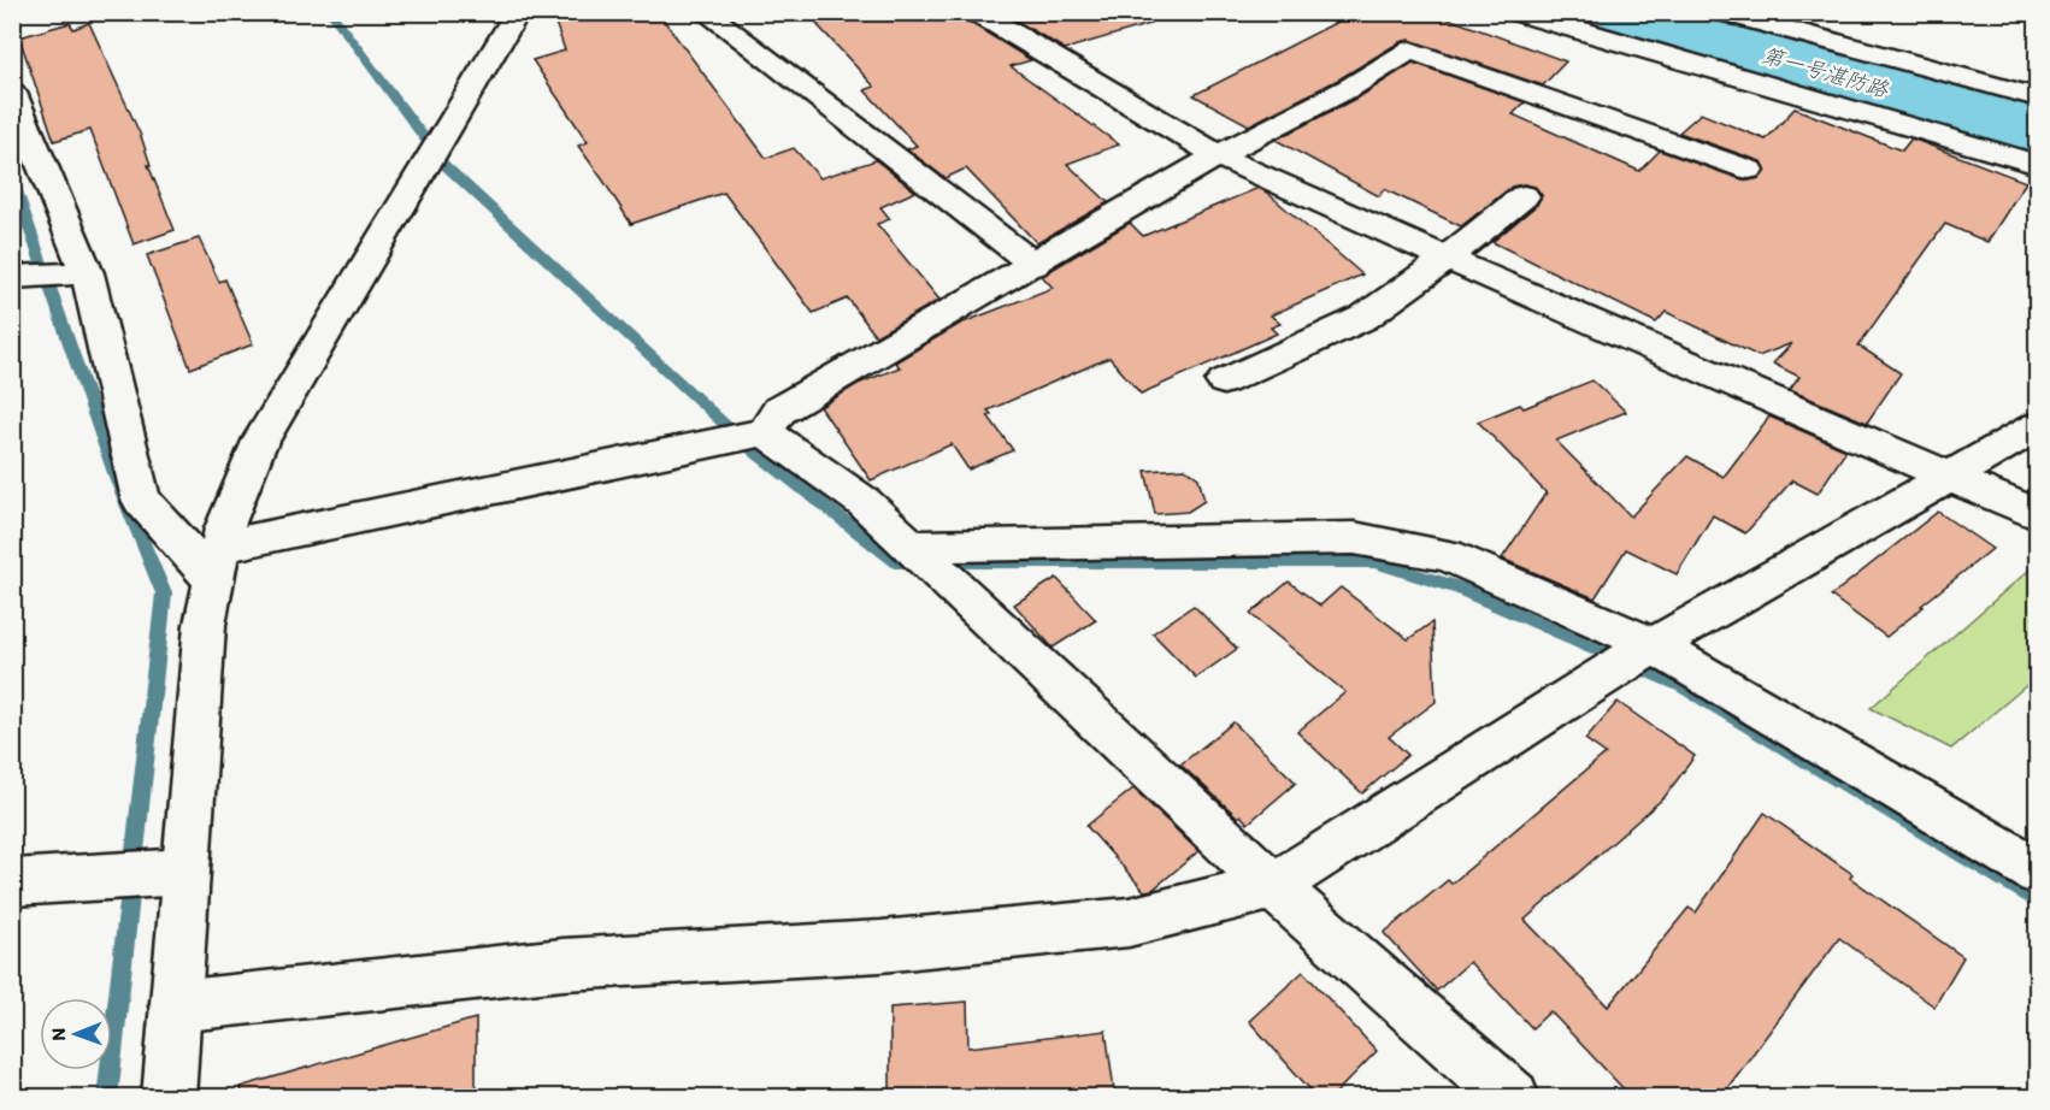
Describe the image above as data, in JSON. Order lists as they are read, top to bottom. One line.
{"water":["第一号湛防路"],"north":"left"}
